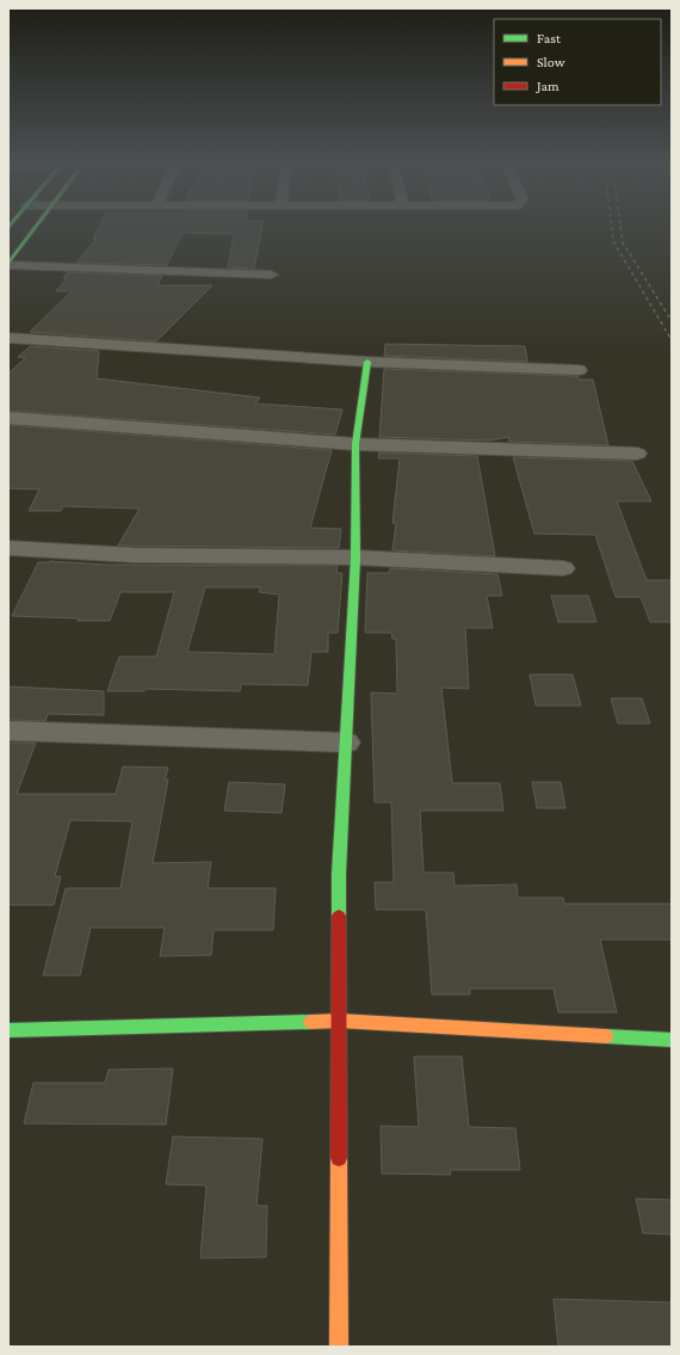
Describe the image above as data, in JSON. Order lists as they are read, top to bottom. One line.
{"legend":["Fast","Slow","Jam"]}
